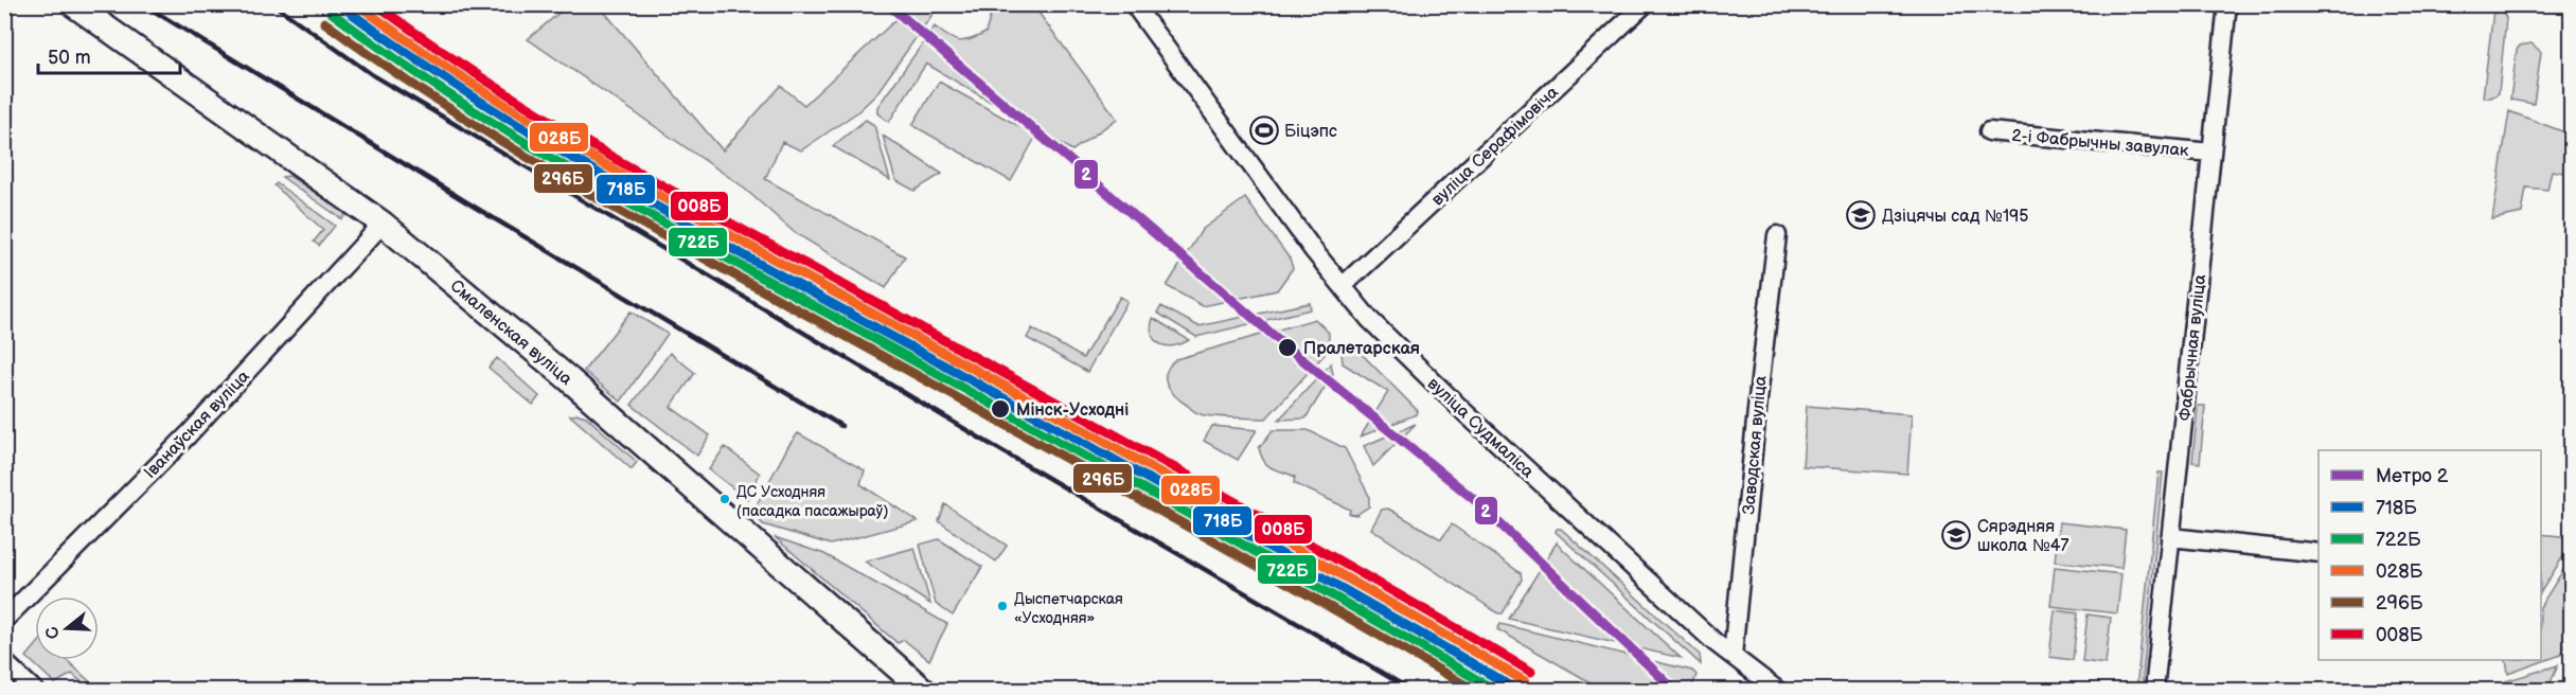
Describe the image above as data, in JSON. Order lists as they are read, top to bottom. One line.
{"streets":{"main road":["Смаленская вуліца"],"street":["2-і Фабрычны завулак","вуліца Серафімовіча","Фабрычная вуліца","Іванаўская вуліца","вуліца Судмаліса","Заводская вуліца"]},"crossings":[["2-і Фабрычны завулак","Фабрычная вуліца"],["вуліца Серафімовіча","вуліца Судмаліса"],["Смаленская вуліца","Іванаўская вуліца"],["вуліца Судмаліса","Заводская вуліца"]],"places":{"sports":["Біцэпс"],"school or university":["Дзіцячы сад №195","Сярэдняя школа №47"],"other":["Пралетарская","Мінск-Усходні","ДС Усходняя (пасадка пасажыраў)","Дыспетчарская «Усходняя»"]},"lines":["metro line 2","transit line 718Б","transit line 028Б","transit line 008Б","transit line 722Б","transit line 296Б"],"legend":["Метро 2","718Б","722Б","028Б","296Б","008Б"],"scale_bar":"50 m","north":"left"}
